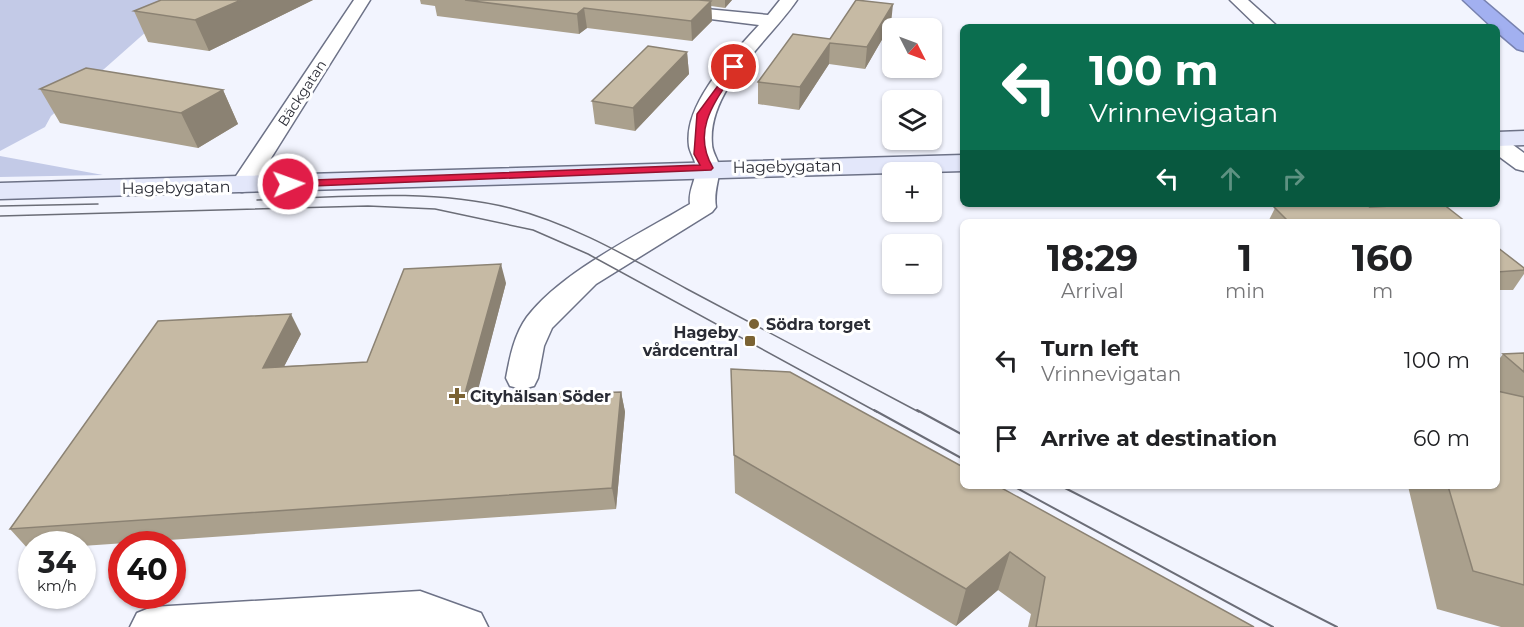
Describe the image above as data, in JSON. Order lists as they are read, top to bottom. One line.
{"streets":{"street":["Bäckgatan","Hagebygatan"]},"crossings":[["Bäckgatan","Hagebygatan"]],"places":{"other":["Södra torget"],"transit":["Hageby vårdcentral"],"health":["Cityhälsan Söder"]},"north":"bottom right","page":{"map_buttons":["+","−"],"turn":["100 m","Vrinnevigatan"],"eta":["18:29","Arrival","1","min","160","m"],"list":[{"name":"Turn left","note":"Vrinnevigatan","value":"100 m"},{"name":"Arrive at destination","value":"60 m"}],"speed":"34 km/h","limit":"40"}}
